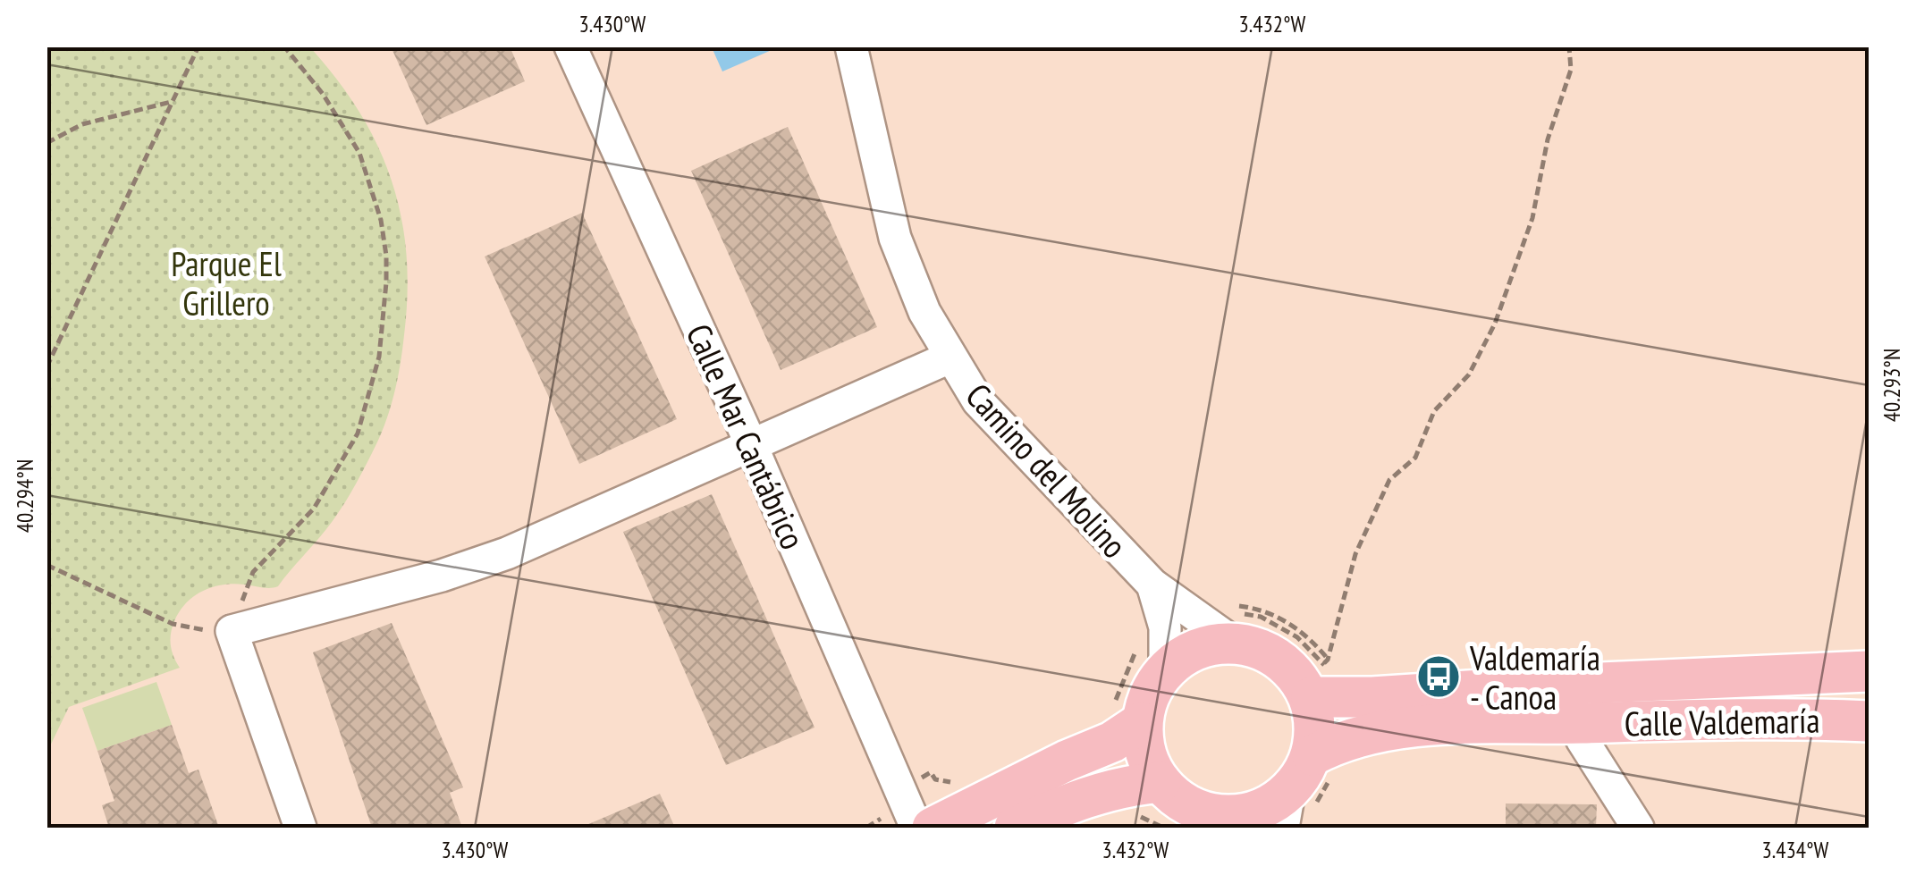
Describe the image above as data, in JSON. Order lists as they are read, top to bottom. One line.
{"streets":{"main road":["Calle Valdemaría"],"street":["Calle Mar Cantábrico","Camino del Molino"]},"crossings":[["Camino del Molino","Calle Valdemaría"]],"parks":["Parque El Grillero"],"places":{"bus stop":["Valdemaría - Canoa"]},"coordinates":["3.430°W","3.432°W","40.293°N","40.294°N","3.434°W"]}
